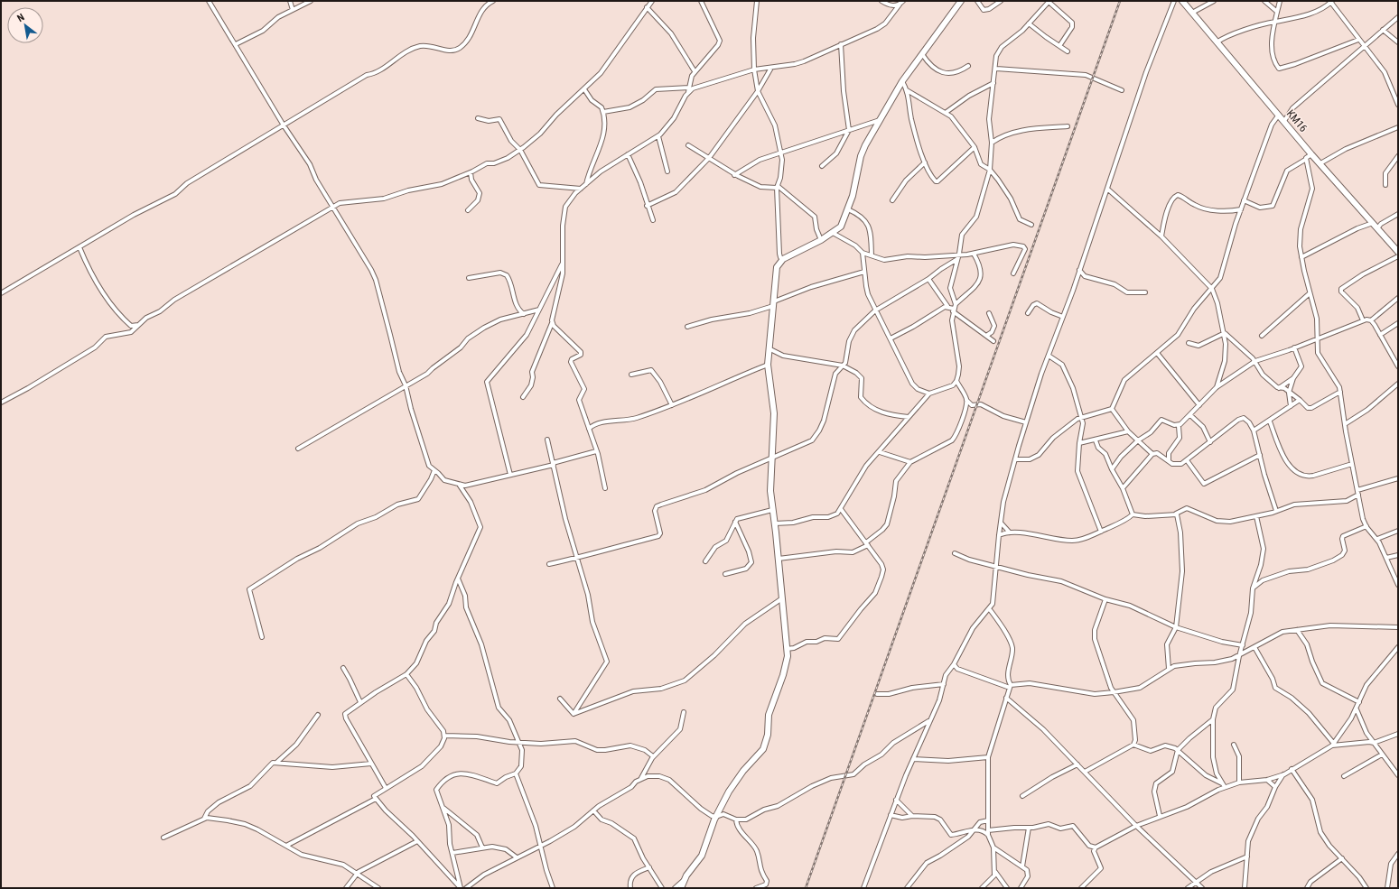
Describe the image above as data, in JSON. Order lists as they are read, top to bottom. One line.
{"streets":{"street":["KM16"]},"north":"top left"}
